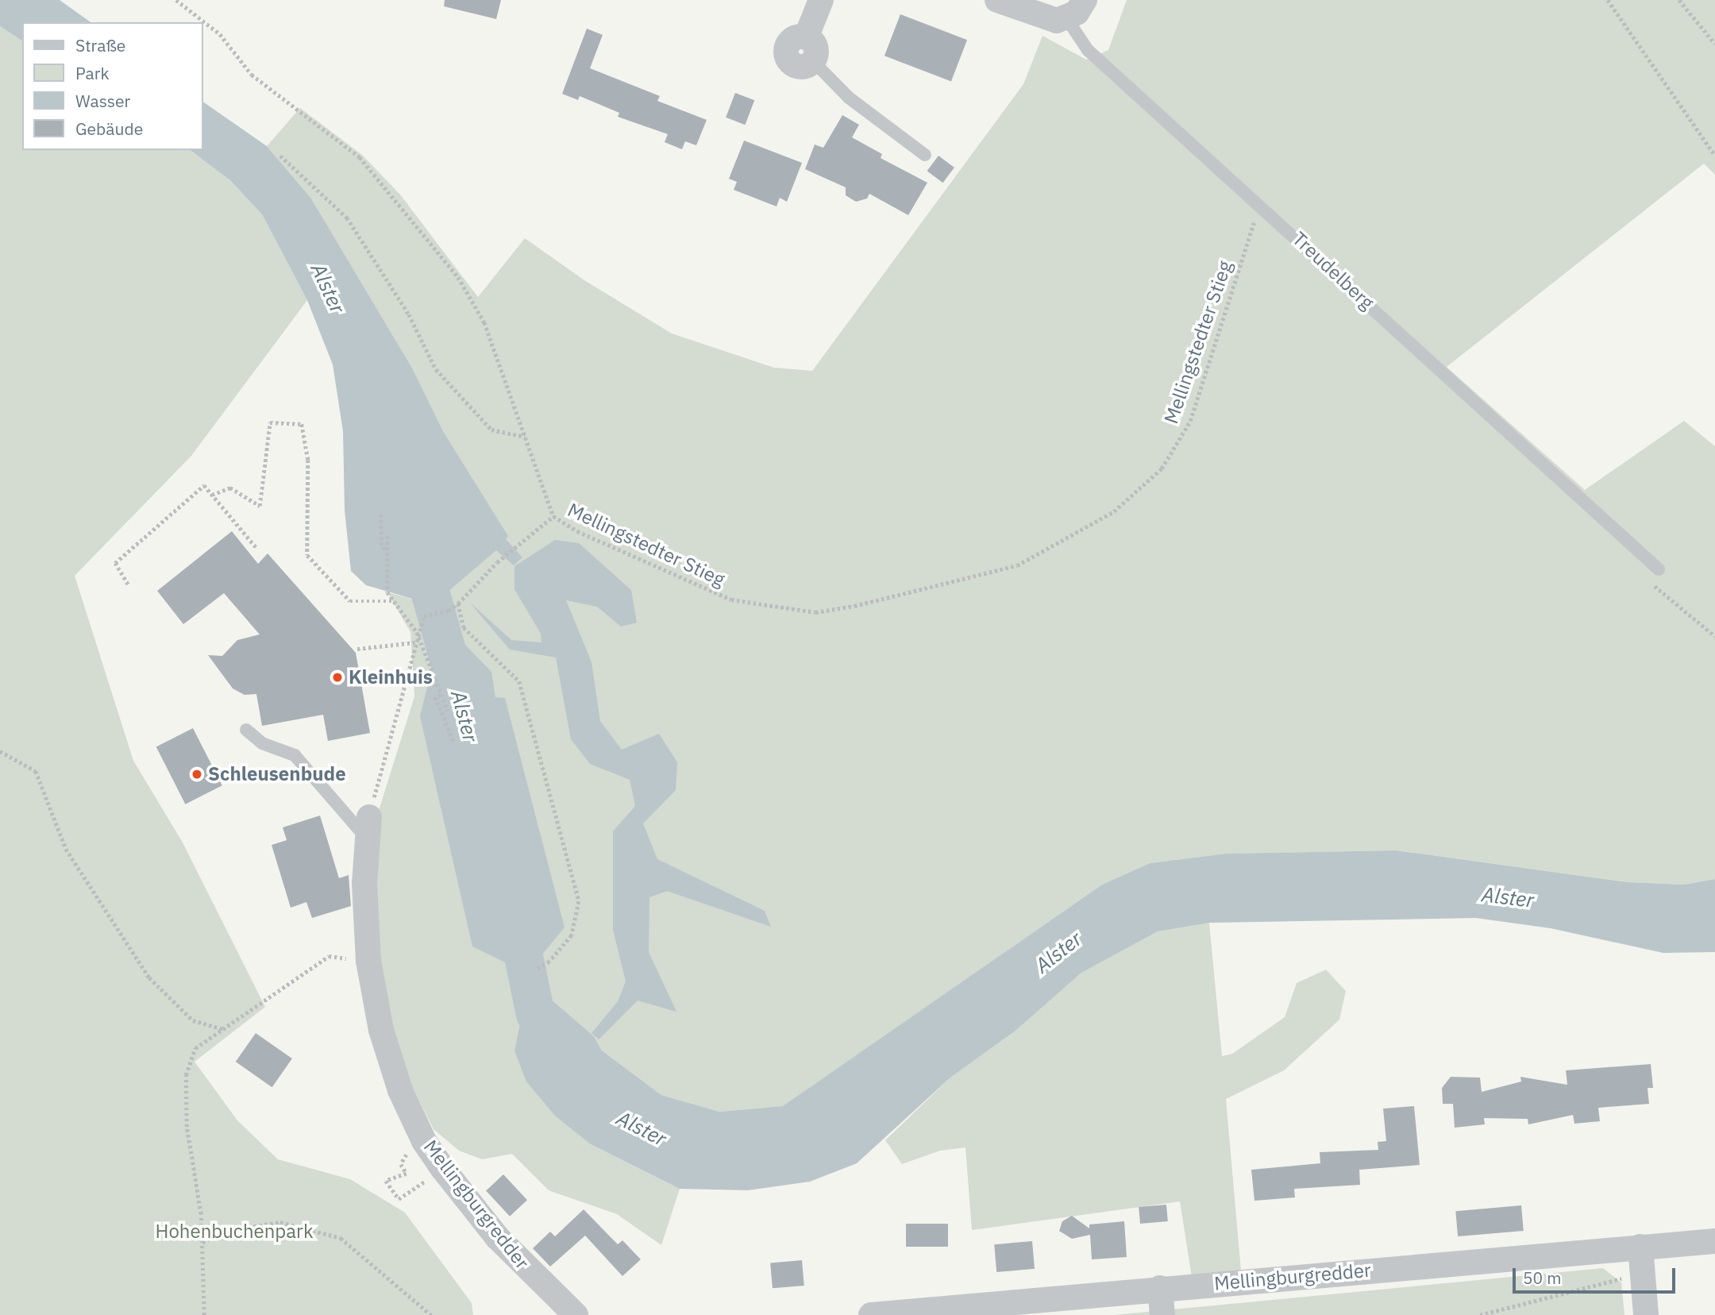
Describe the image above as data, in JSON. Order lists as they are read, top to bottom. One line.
{"streets":{"street":["Mellingburgredder"],"lane":["Treudelberg"],"path":["Mellingstedter Stieg"]},"crossings":[["Treudelberg","Mellingstedter Stieg"]],"water":["Alster"],"parks":["Hohenbuchenpark"],"places":["Kleinhuis","Schleusenbude"],"legend":["Straße","Park","Wasser","Gebäude"],"scale_bar":"50 m"}
